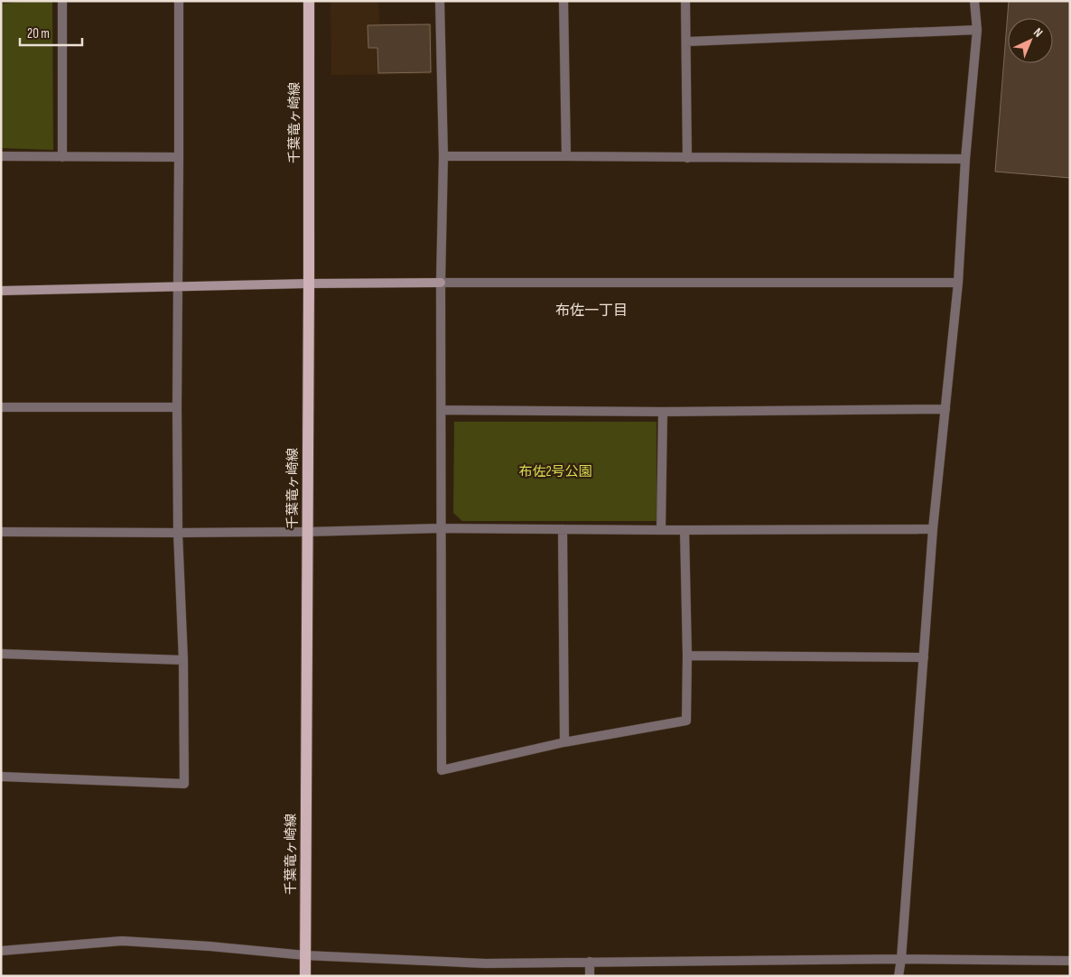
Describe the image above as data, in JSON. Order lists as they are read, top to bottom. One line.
{"streets":{"main road":["千葉竜ヶ崎線"]},"districts":["布佐一丁目"],"parks":["布佐2号公園"],"scale_bar":"20 m","north":"top right"}
